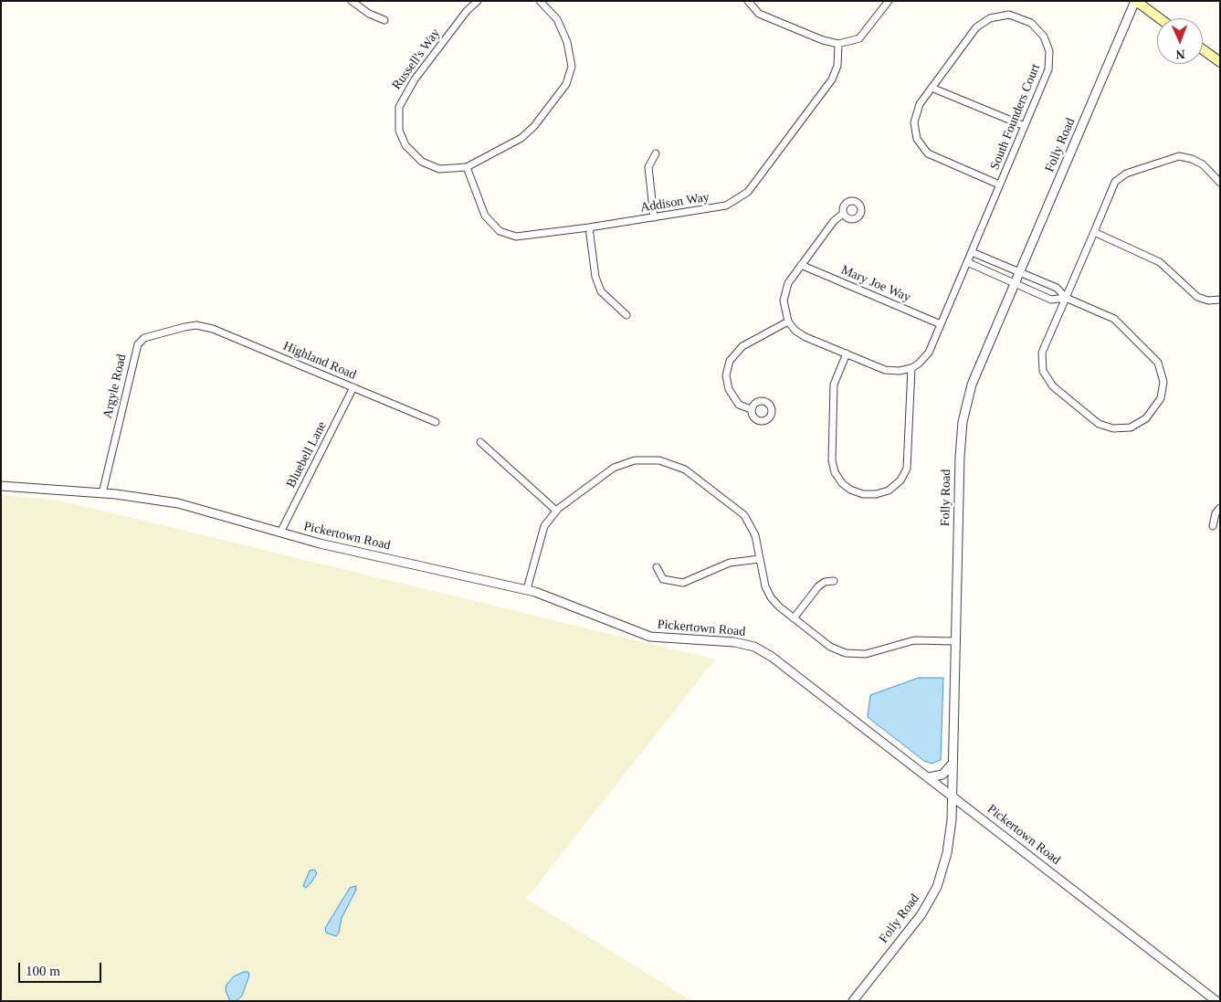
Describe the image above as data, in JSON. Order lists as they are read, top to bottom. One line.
{"streets":{"street":["Russell's Way","South Founders Court","Folly Road","Addison Way","Mary Joe Way","Highland Road","Argyle Road","Bluebell Lane","Pickertown Road"]},"crossings":[["Russell's Way","Addison Way"],["South Founders Court","Mary Joe Way"],["Folly Road","Pickertown Road"],["Highland Road","Argyle Road"],["Highland Road","Bluebell Lane"],["Argyle Road","Pickertown Road"],["Bluebell Lane","Pickertown Road"]],"scale_bar":"100 m","north":"bottom"}
